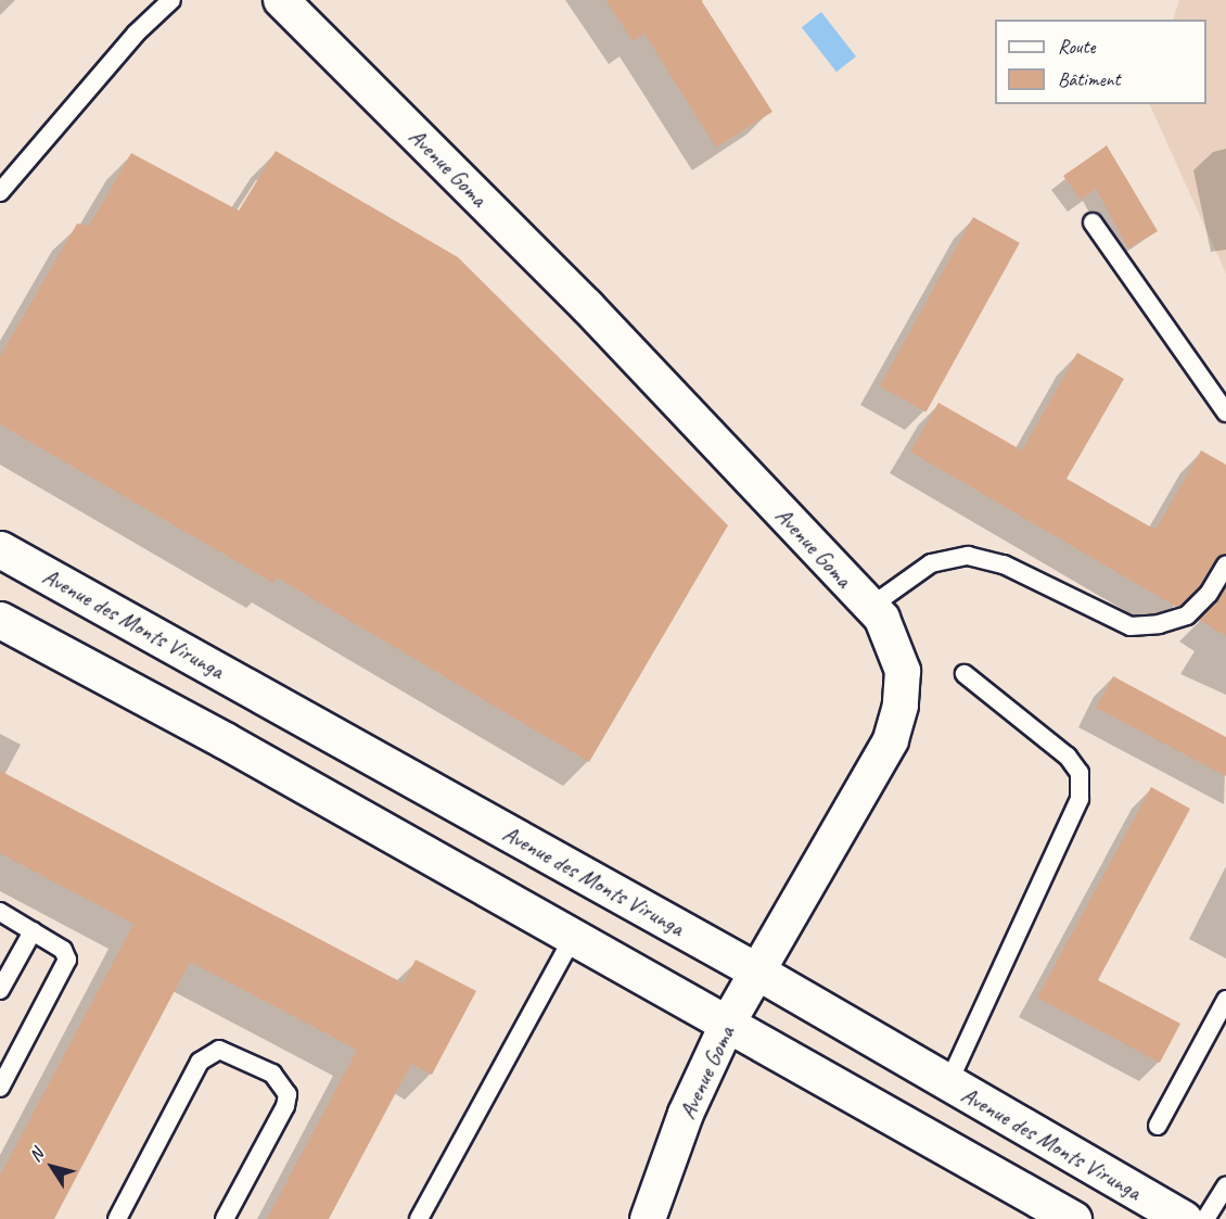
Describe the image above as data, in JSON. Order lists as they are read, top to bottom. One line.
{"streets":{"street":["Avenue Goma","Avenue des Monts Virunga"]},"crossings":[["Avenue Goma","Avenue des Monts Virunga"]],"legend":["Route","Bâtiment"],"north":"top left"}
